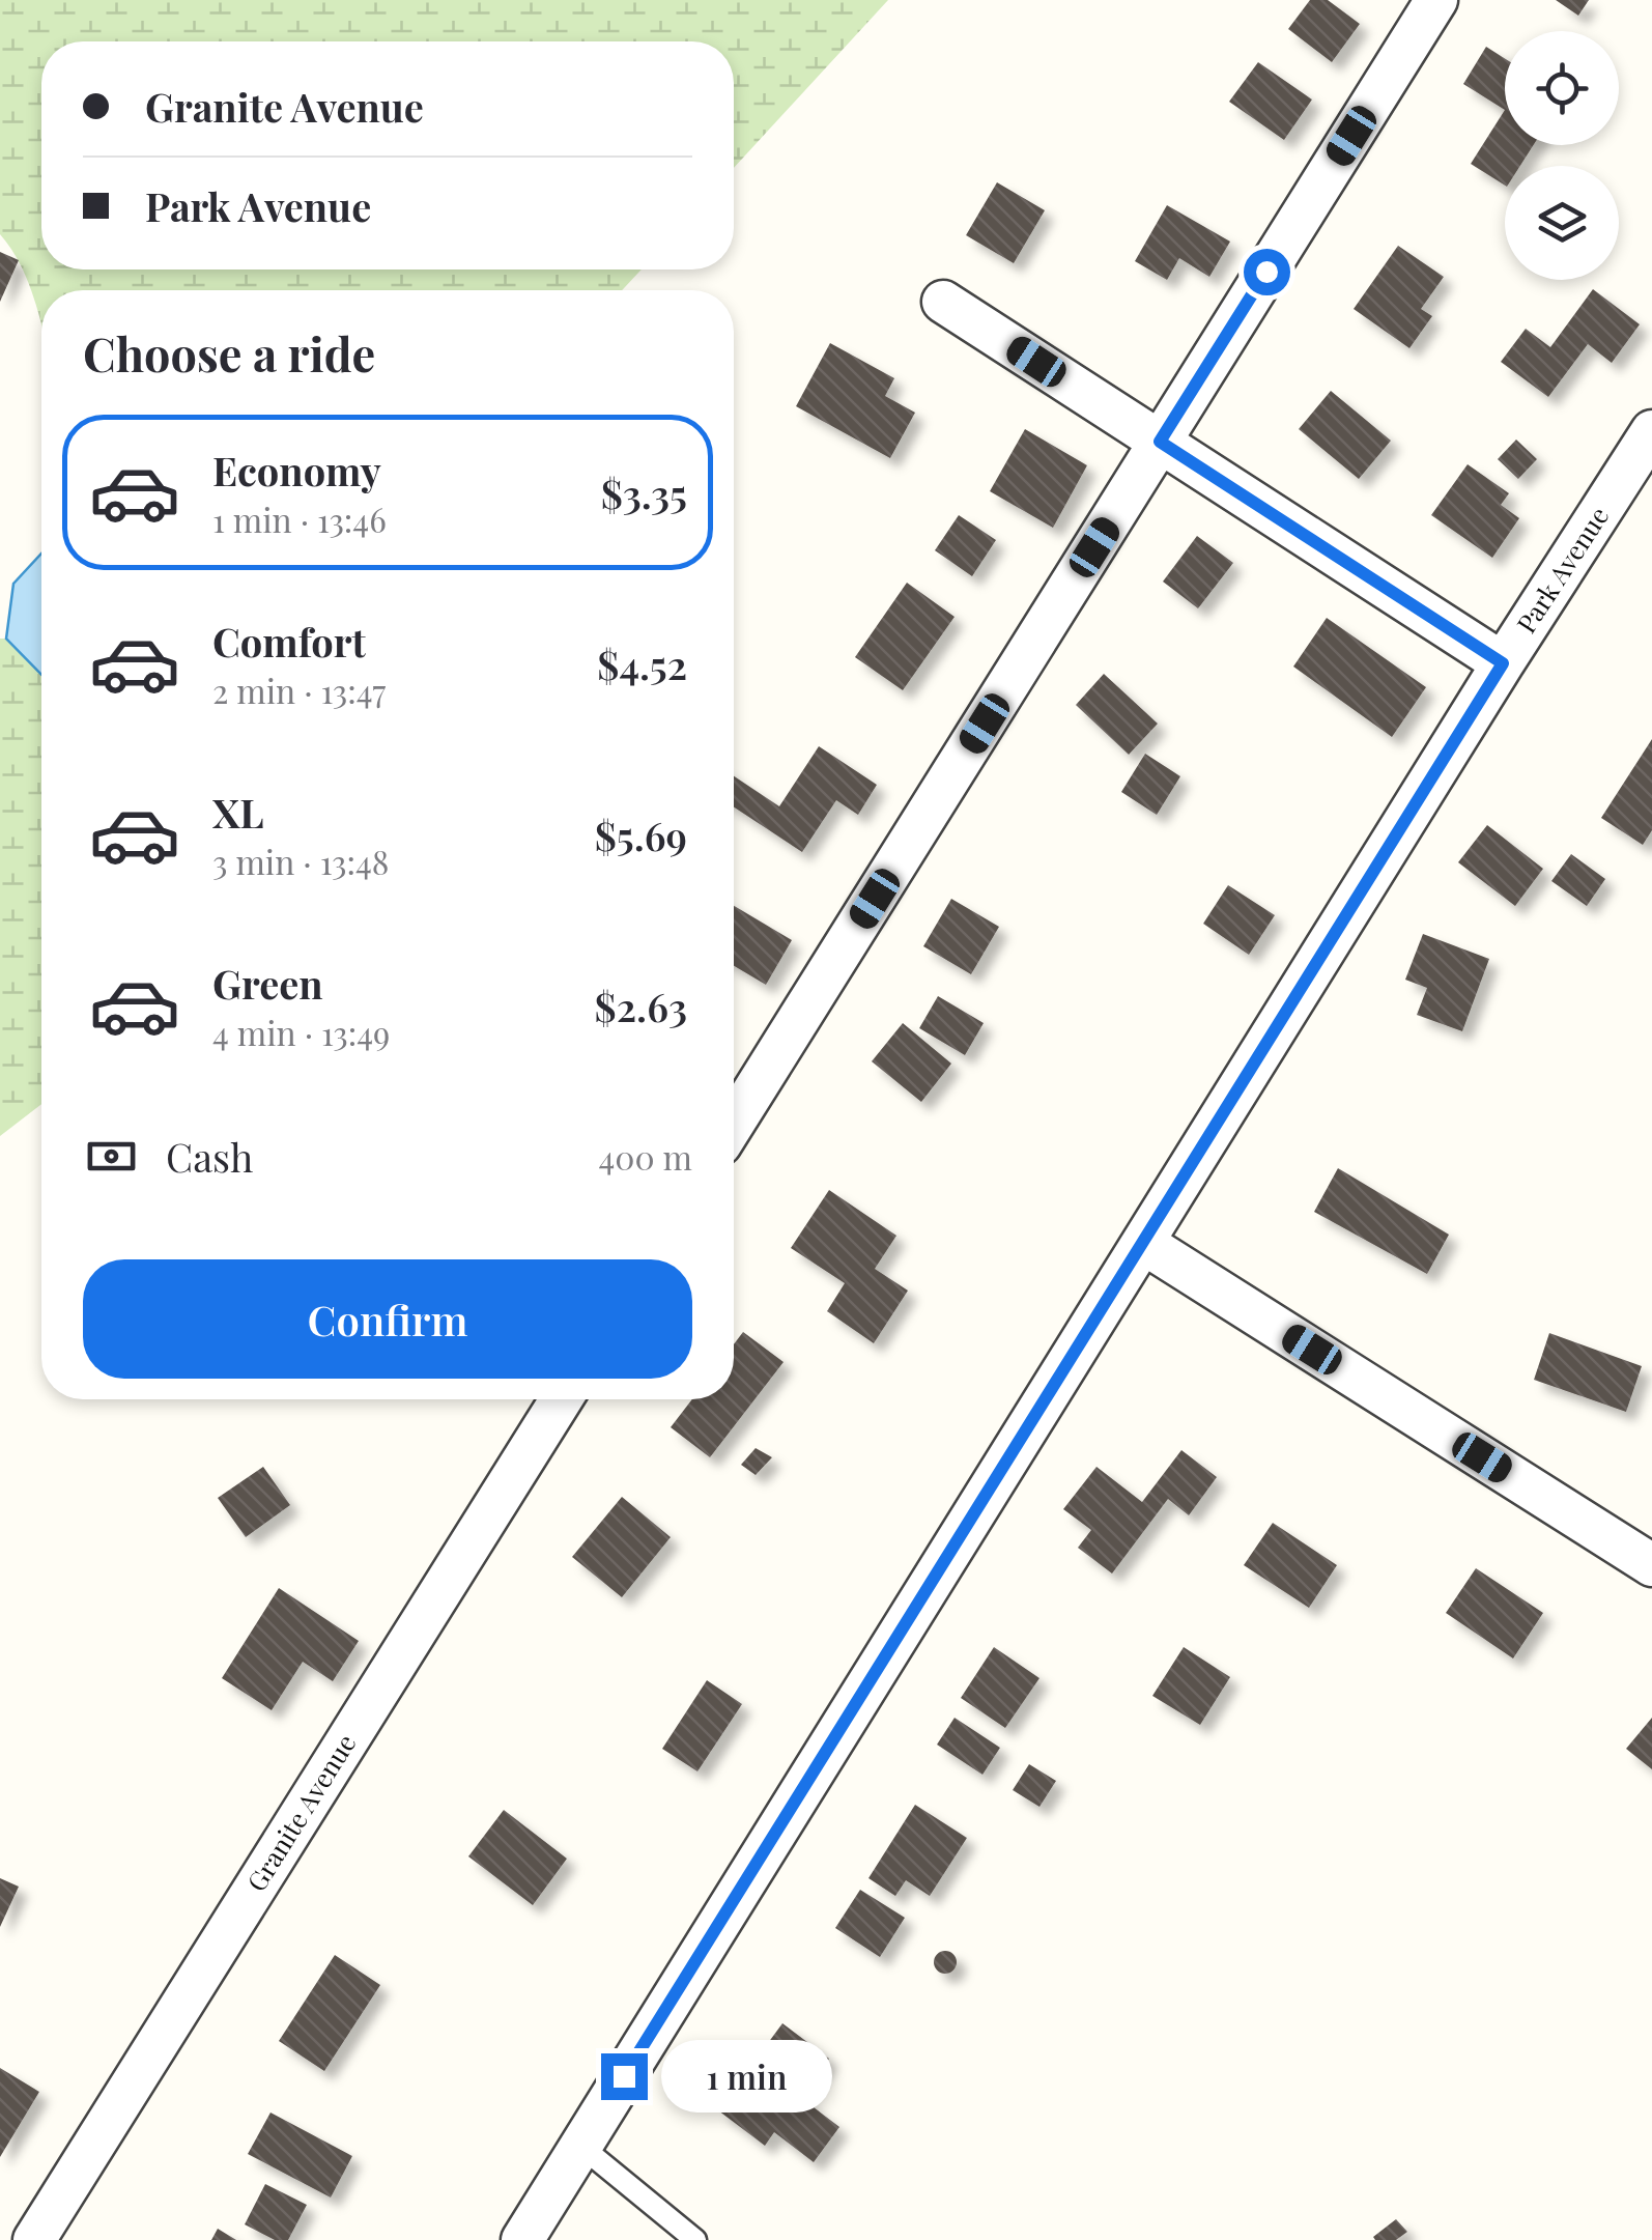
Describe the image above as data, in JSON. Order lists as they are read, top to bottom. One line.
{"streets":{"street":["Park Avenue","Granite Avenue"]},"page":{"banner":["Granite Avenue","Park Avenue"],"heading":"Choose a ride","list":[{"name":"Economy","note":"1 min · 13:46","value":"$3.35"},{"name":"Comfort","note":"2 min · 13:47","value":"$4.52"},{"name":"XL","note":"3 min · 13:48","value":"$5.69"},{"name":"Green","note":"4 min · 13:49","value":"$2.63"}],"pay":["Cash","400 m"],"buttons":"Confirm","bubble":"1 min"}}
